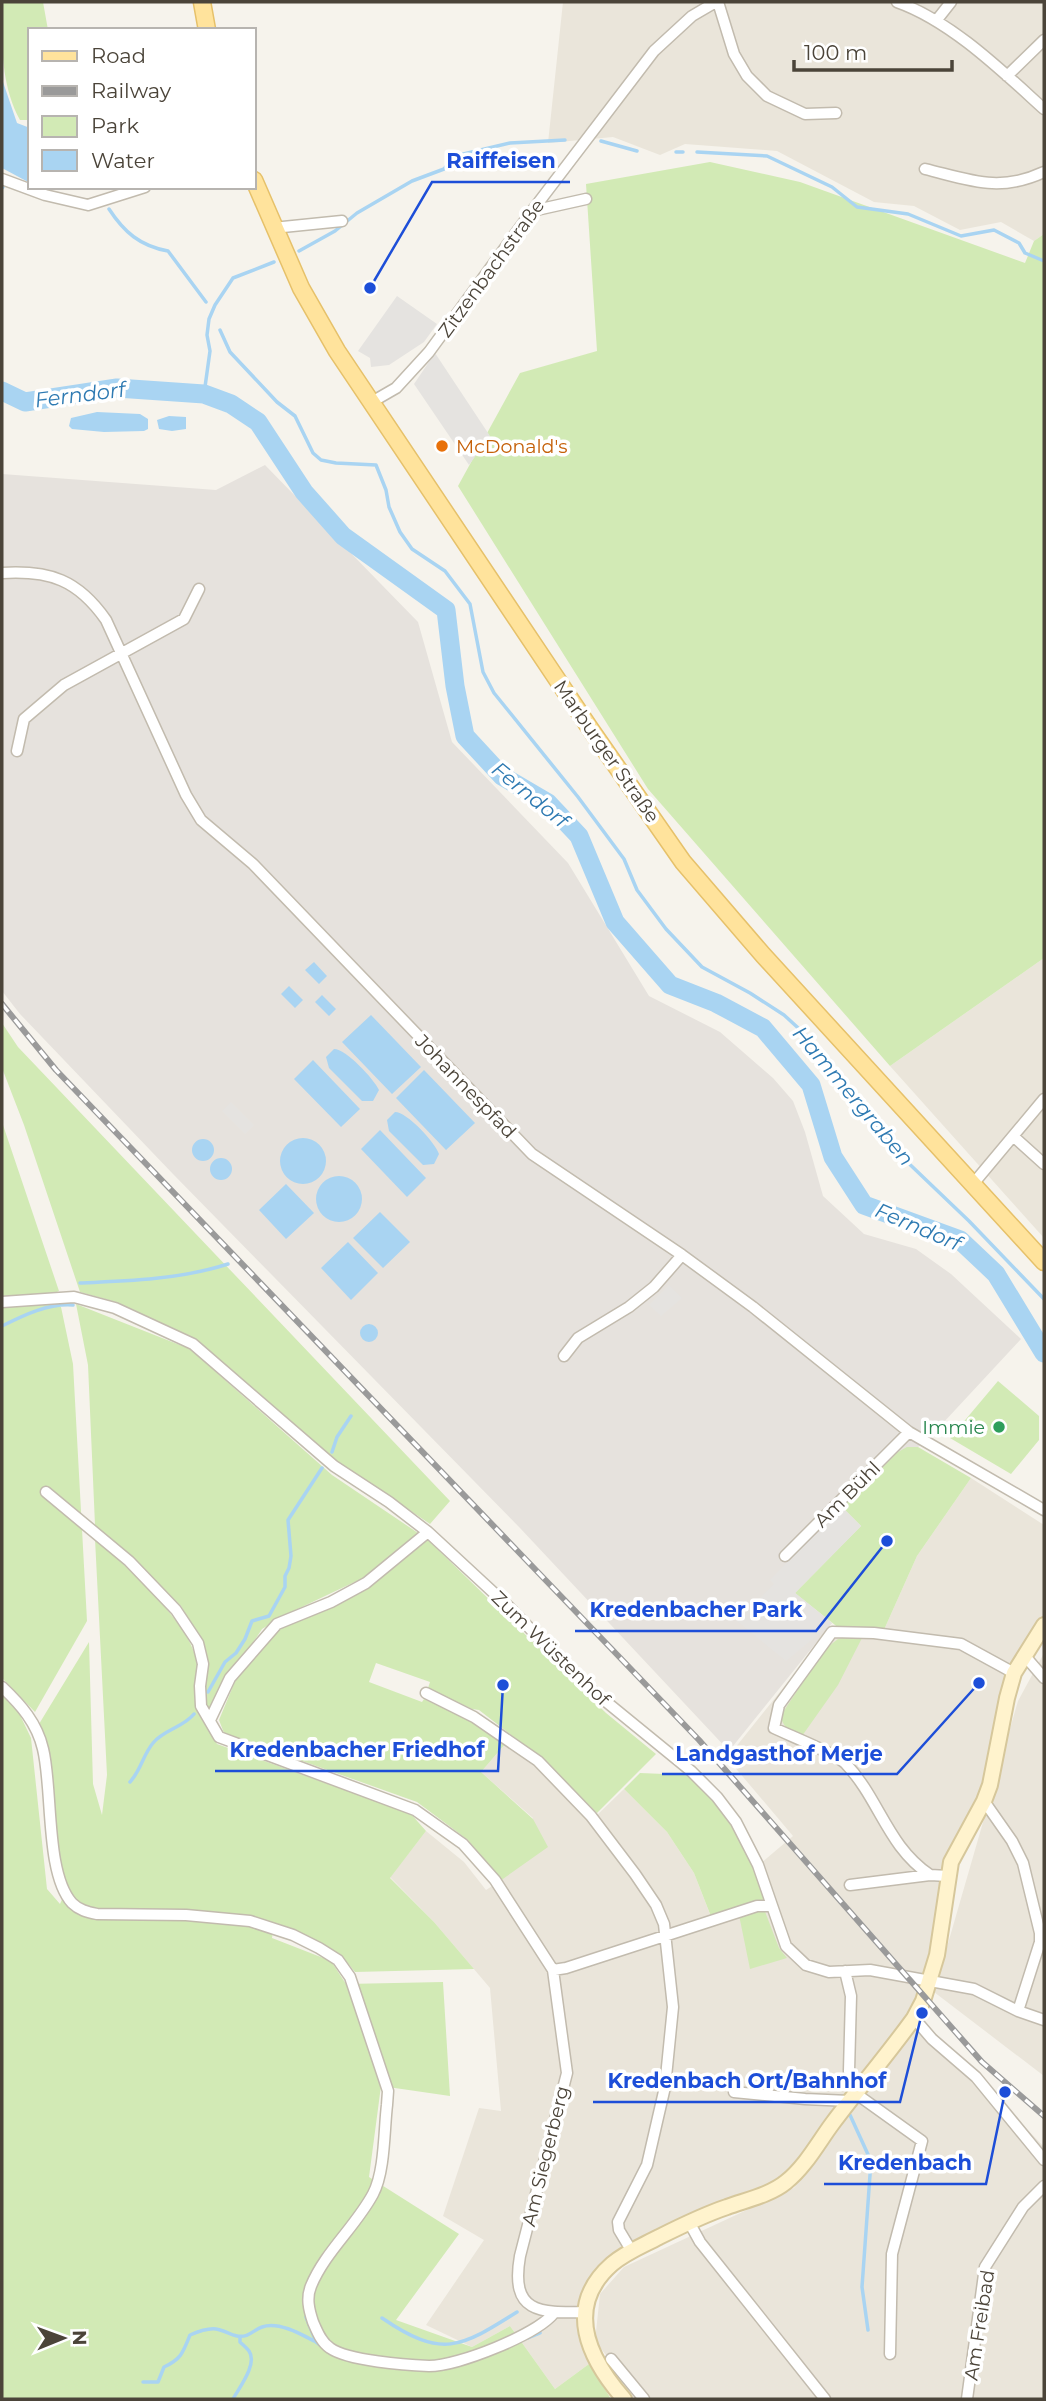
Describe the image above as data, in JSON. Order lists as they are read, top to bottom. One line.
{"streets":{"main road":["Marburger Straße"],"street":["Zitzenbachstraße","Johannespfad","Am Bühl","Zum Wüstenhof","Am Siegerberg","Am Freibad"]},"crossings":[["Zitzenbachstraße","Marburger Straße"],["Johannespfad","Am Bühl"]],"water":["Ferndorf","Hammergraben"],"places":["Raiffeisen","McDonald's","Immie","Kredenbacher Park","Landgasthof Merje","Kredenbacher Friedhof","Kredenbach Ort/Bahnhof","Kredenbach"],"legend":["Road","Railway","Park","Water"],"scale_bar":"100 m","north":"right"}
